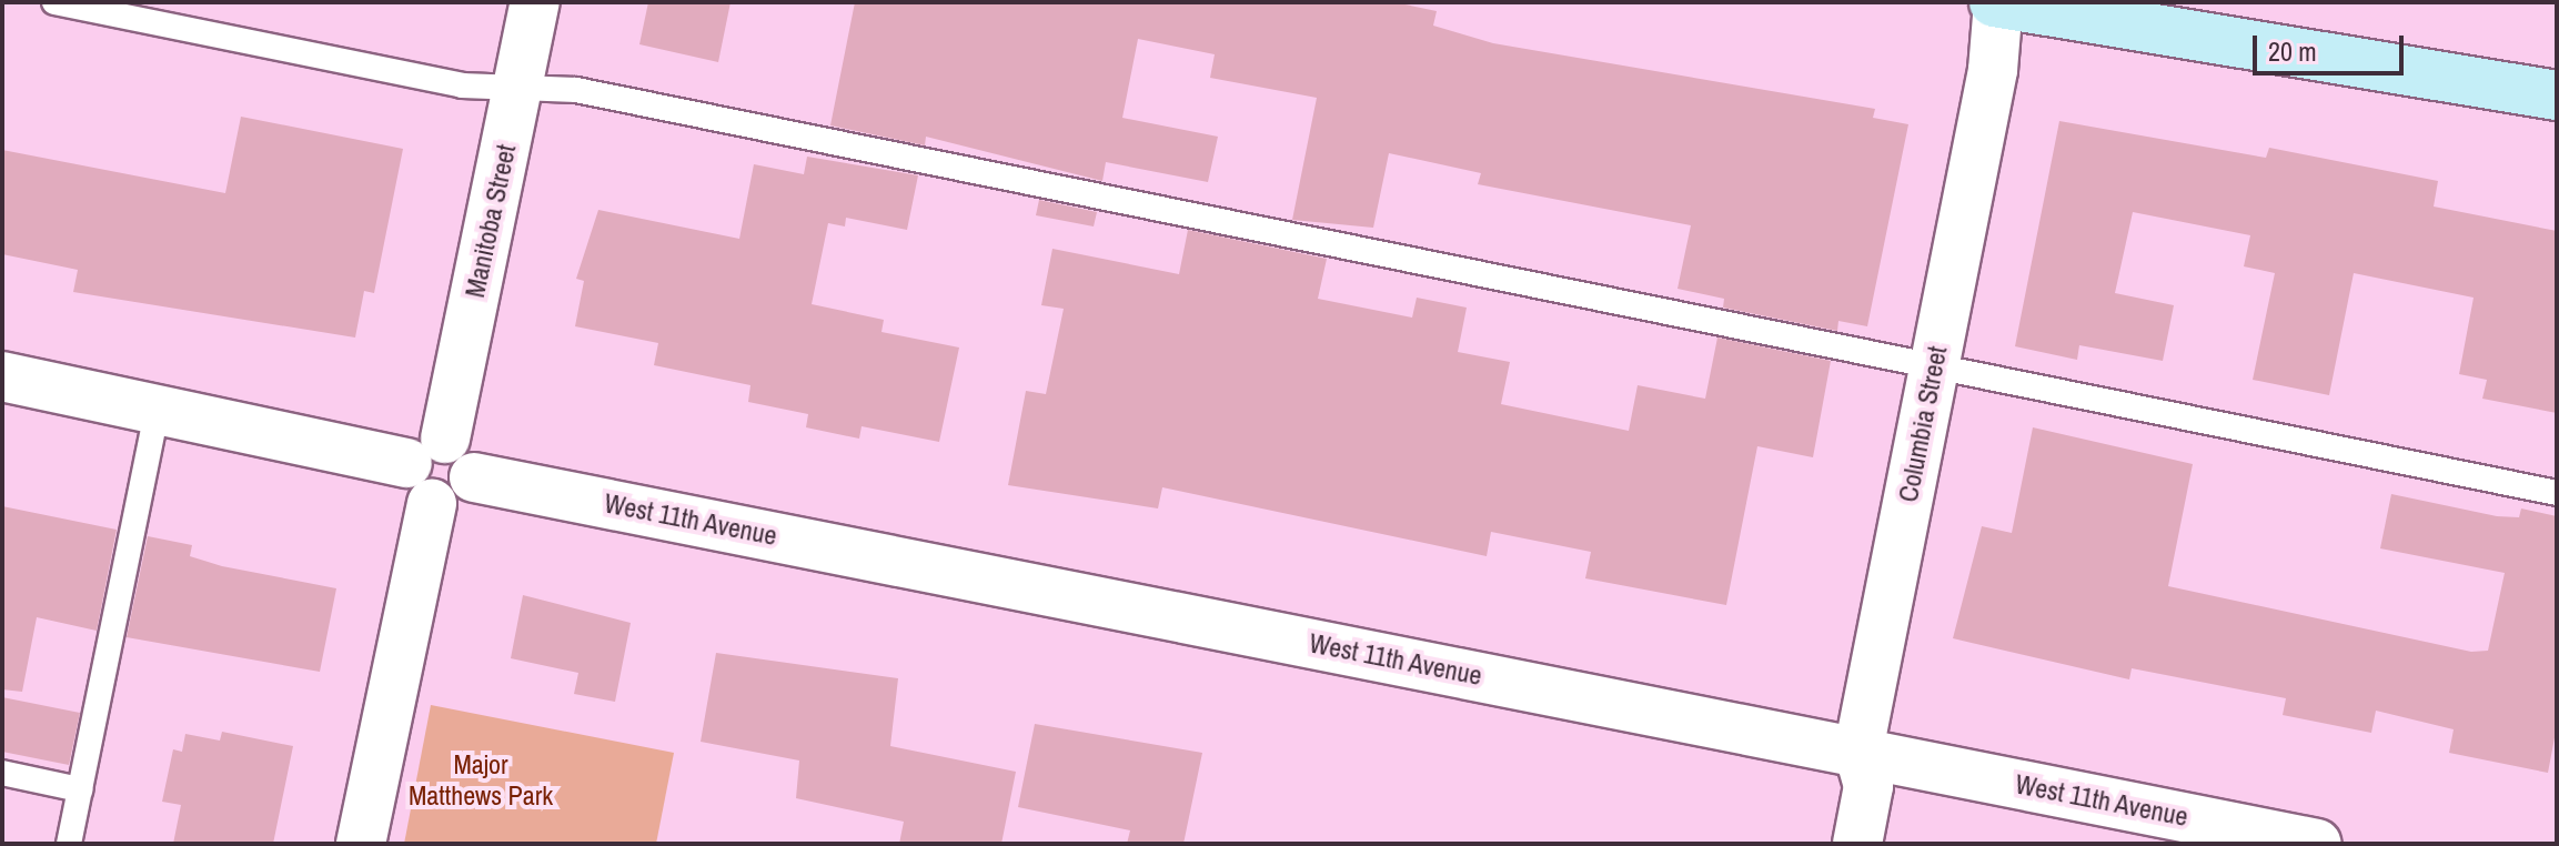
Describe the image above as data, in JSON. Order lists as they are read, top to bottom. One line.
{"streets":{"street":["Manitoba Street","Columbia Street","West 11th Avenue"]},"crossings":[["Manitoba Street","West 11th Avenue"],["Columbia Street","West 11th Avenue"]],"parks":["Major Matthews Park"],"scale_bar":"20 m"}
